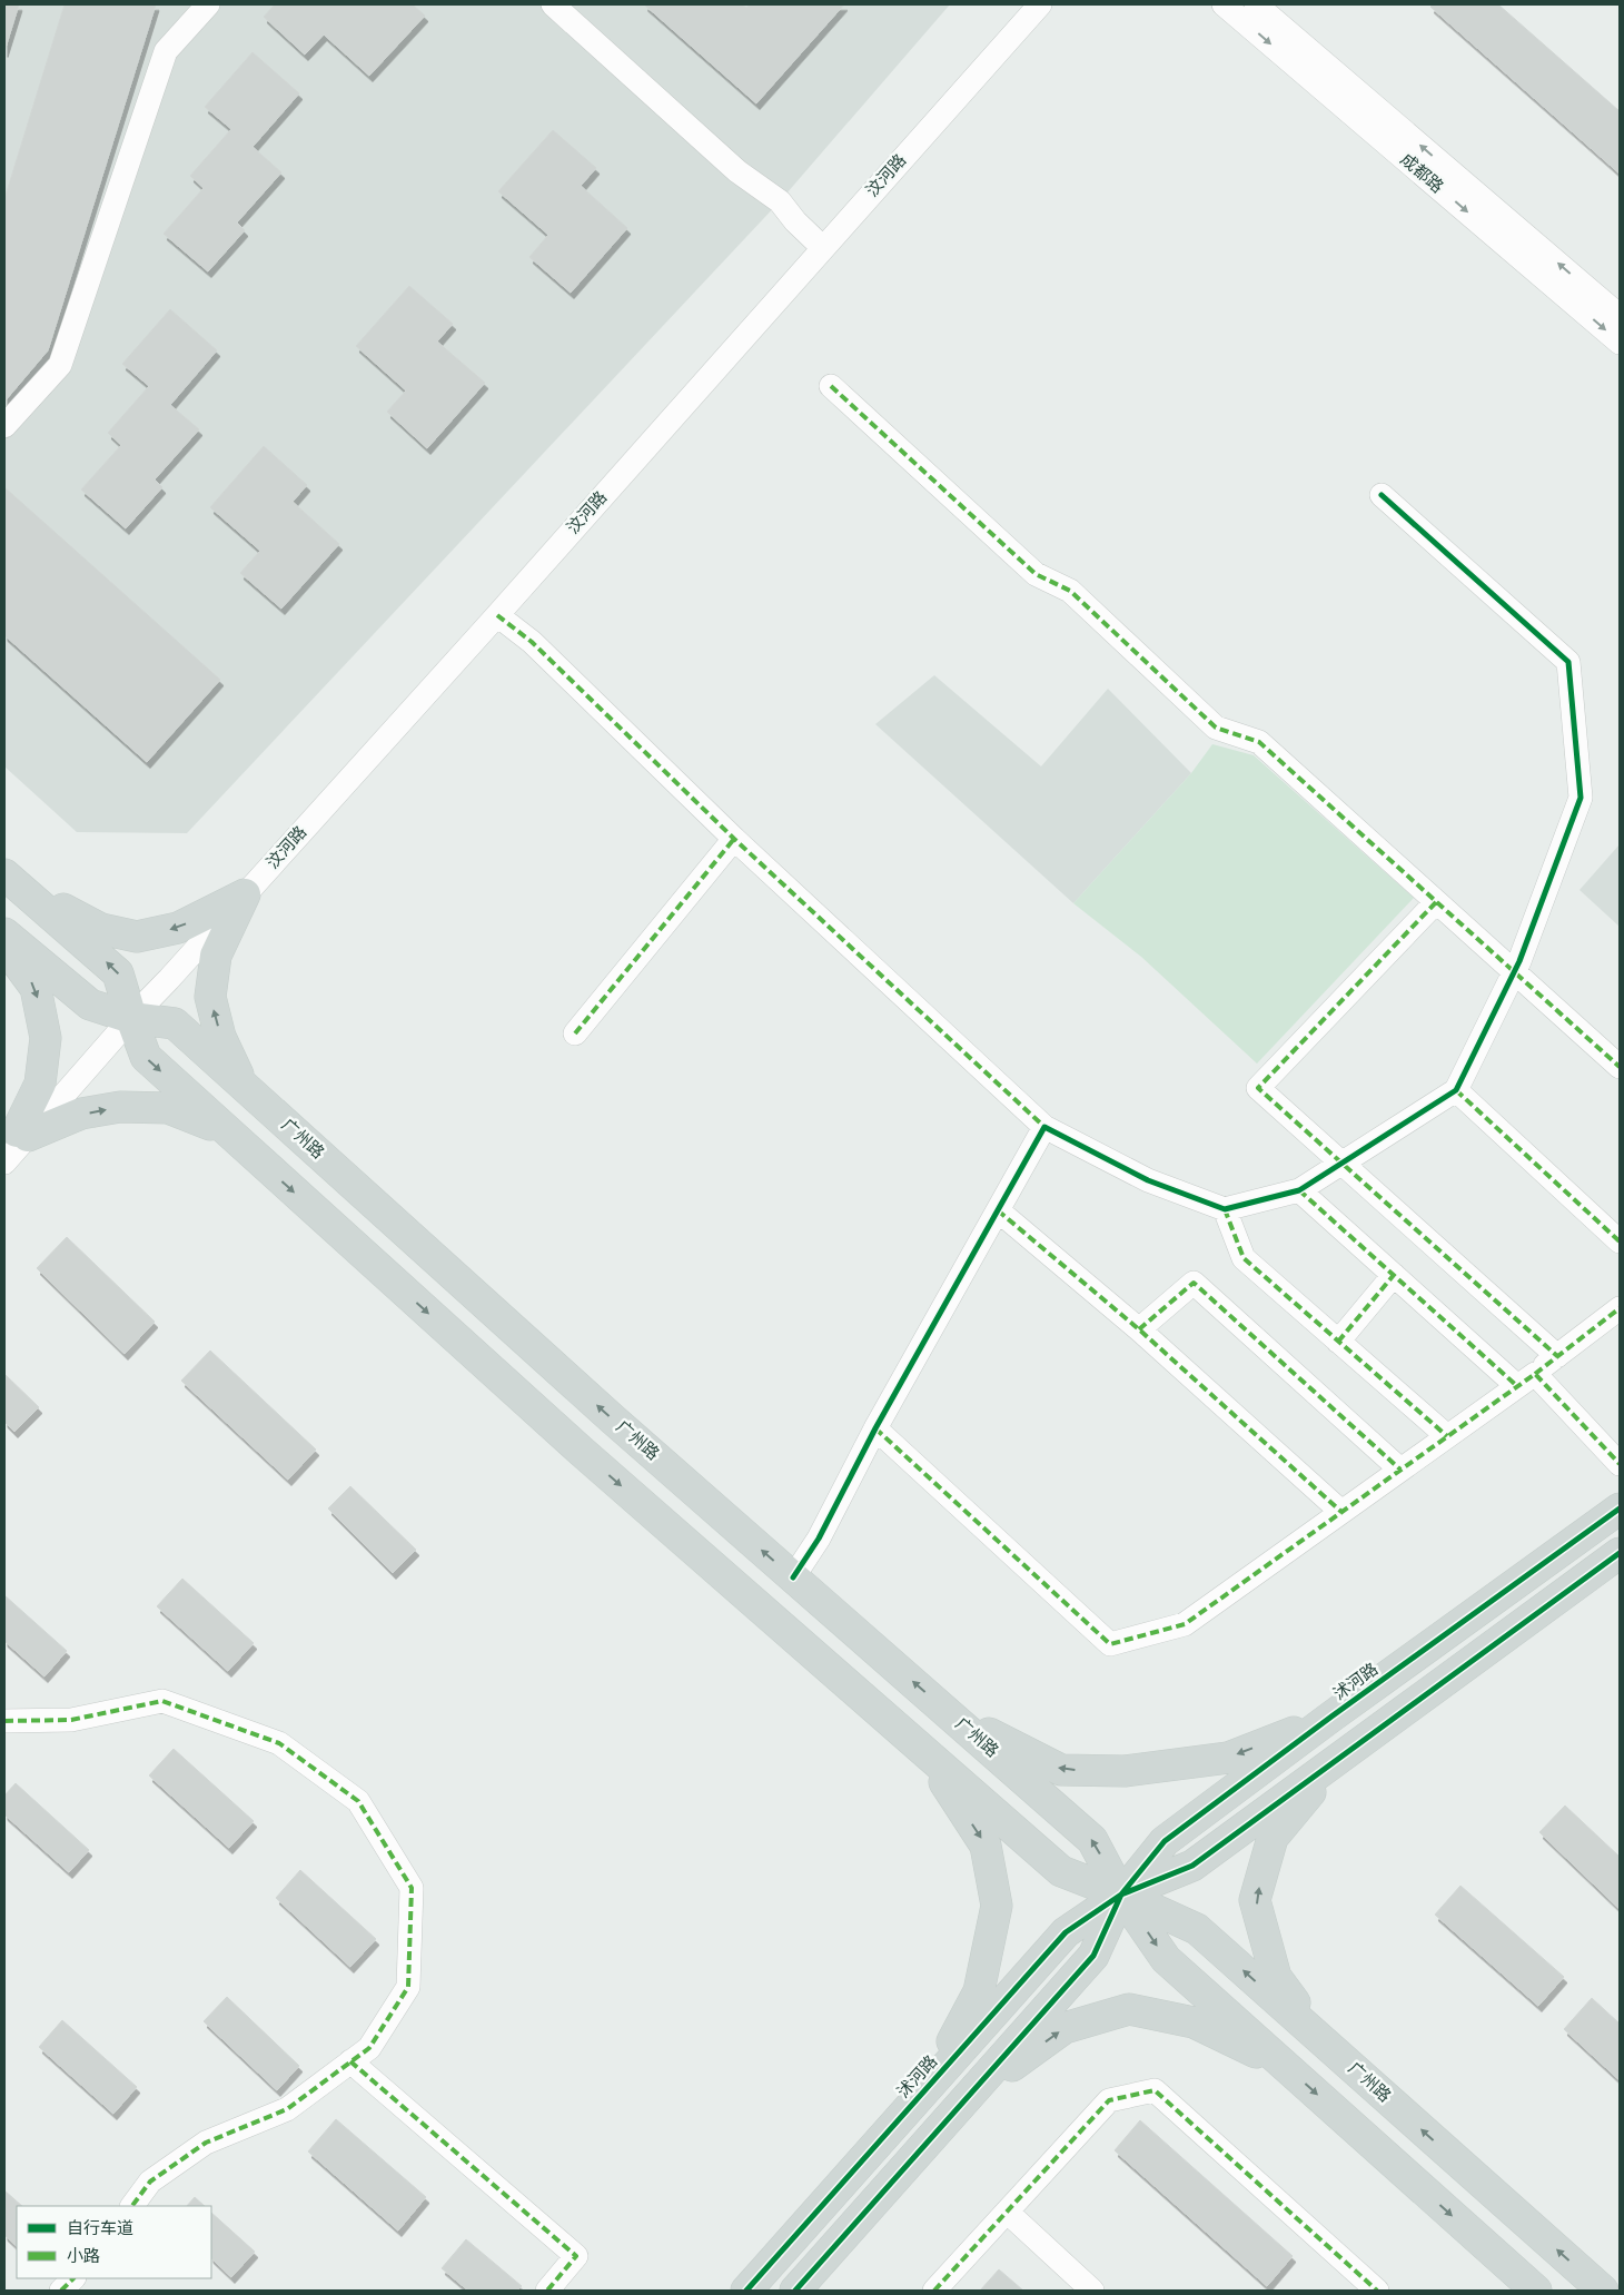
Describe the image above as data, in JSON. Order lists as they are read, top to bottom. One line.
{"streets":{"main road":["广州路","沭河路"],"street":["成都路","汶河路"]},"crossings":[["汶河路","广州路"],["广州路","沭河路"]],"legend":["自行车道","小路"]}
